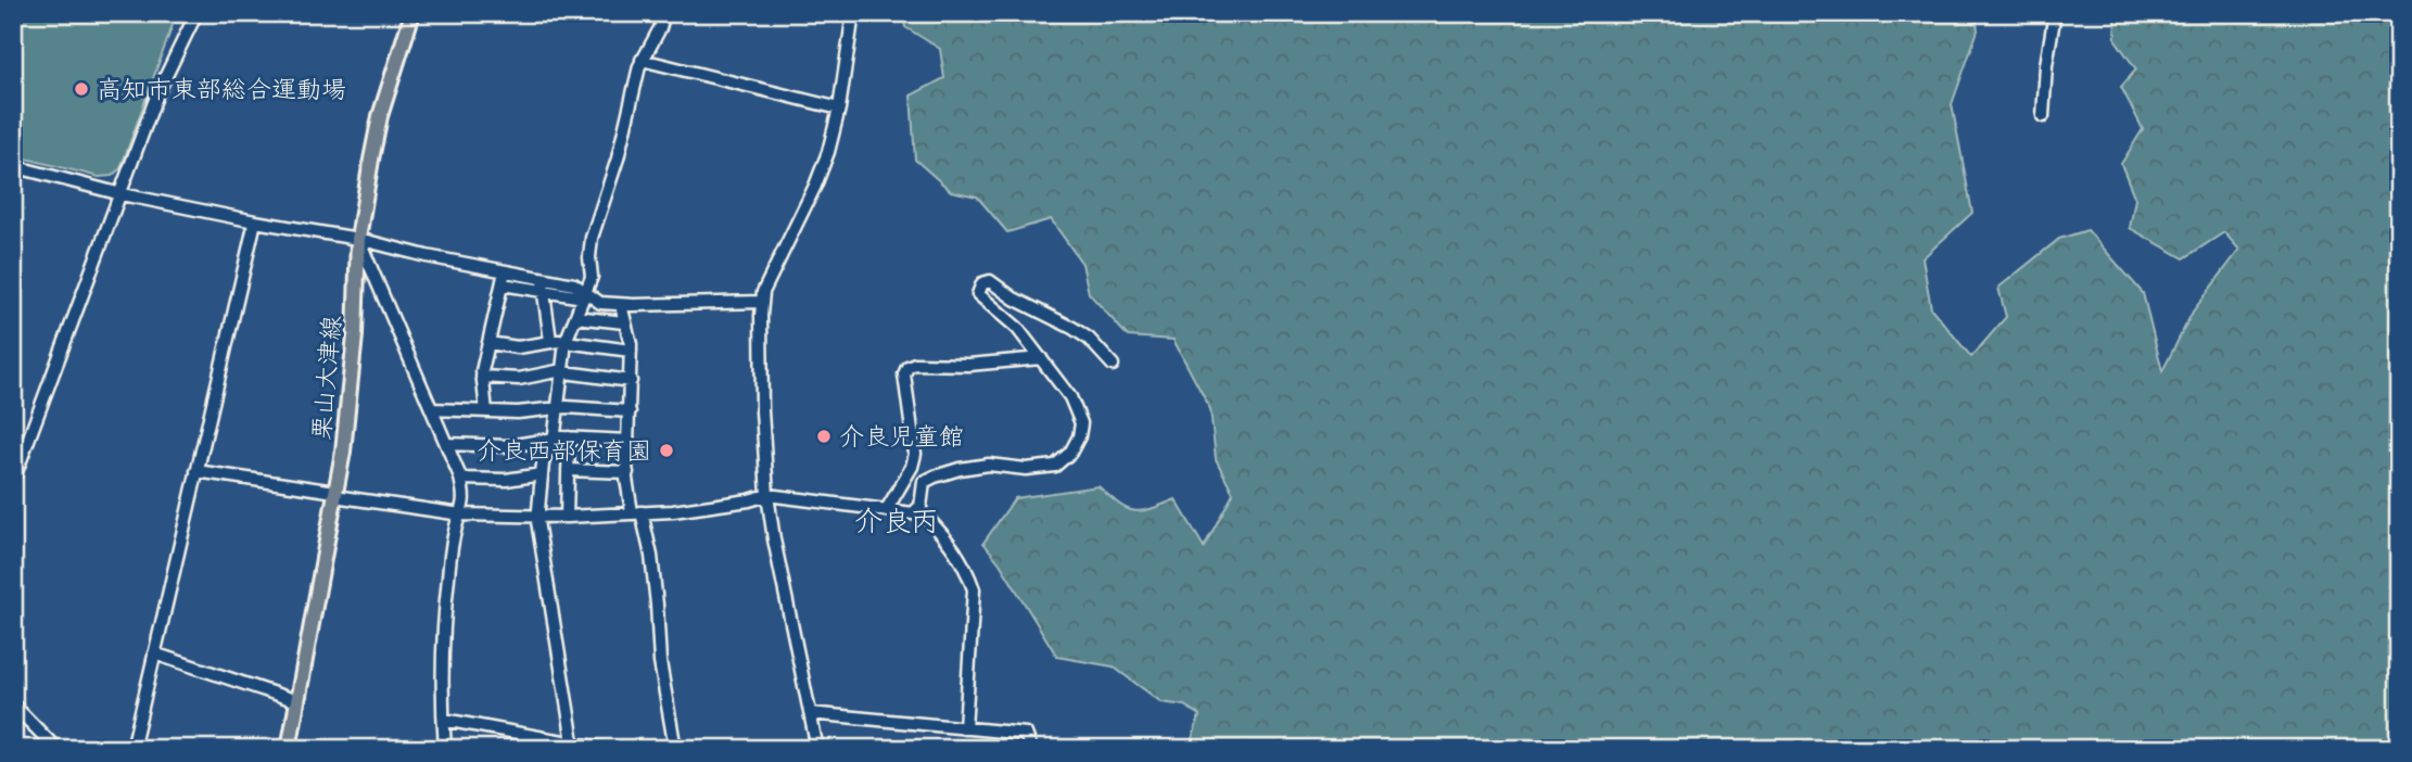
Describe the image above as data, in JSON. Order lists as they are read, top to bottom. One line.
{"streets":{"main road":["栗山大津線"]},"districts":["介良丙"],"places":["高知市東部総合運動場","介良児童館","介良西部保育園"]}
